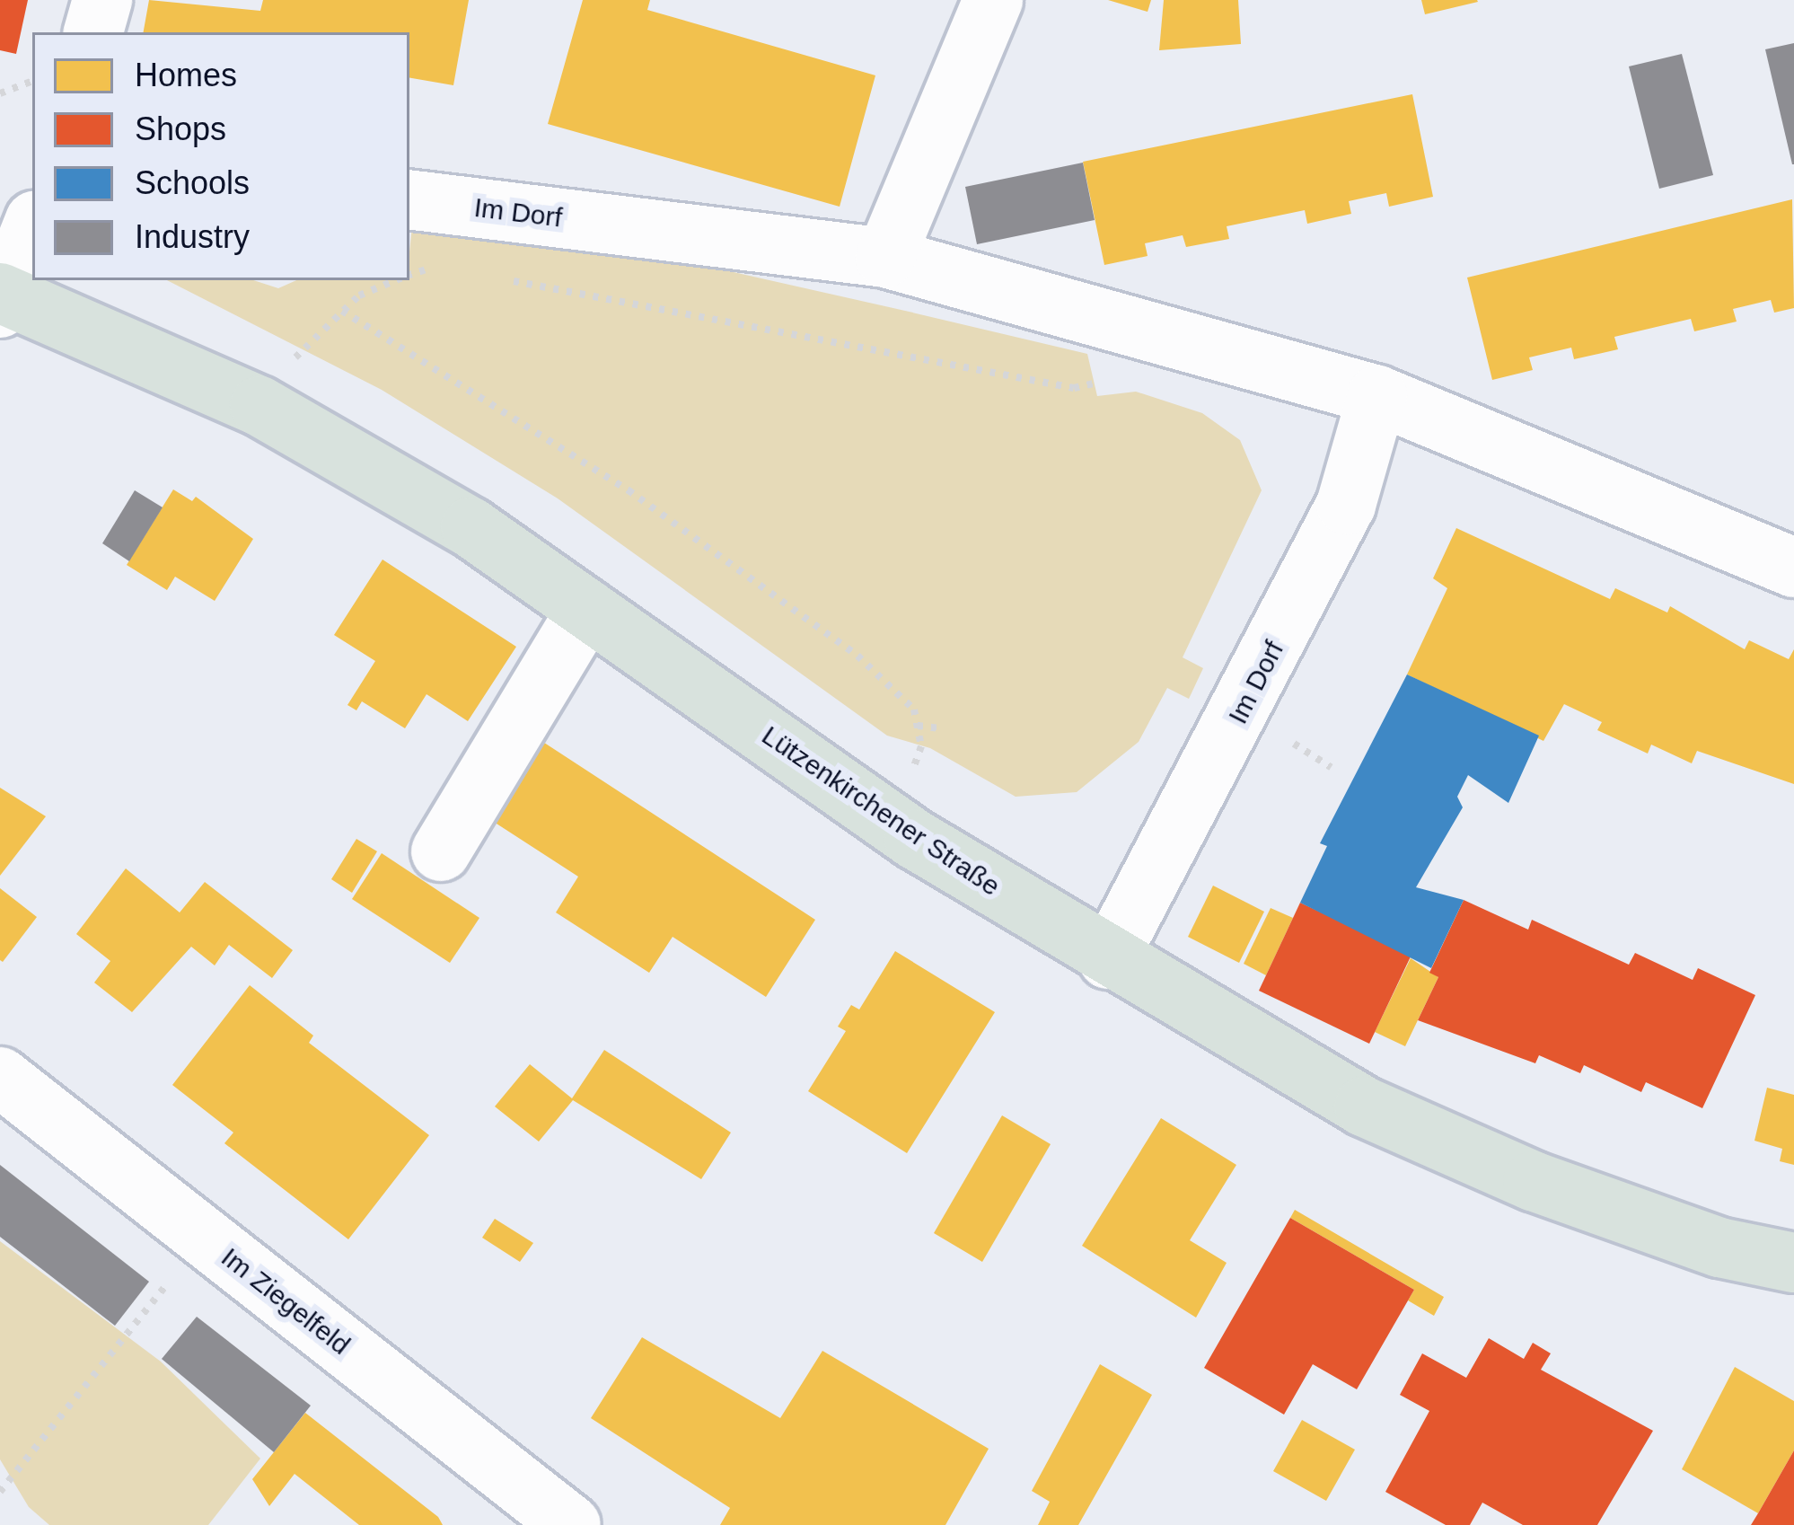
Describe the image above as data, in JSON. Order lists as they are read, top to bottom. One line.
{"streets":{"main road":["Lützenkirchener Straße"],"street":["Im Dorf","Im Ziegelfeld"]},"crossings":[["Im Dorf","Lützenkirchener Straße"]],"legend":["Homes","Shops","Schools","Industry"]}
